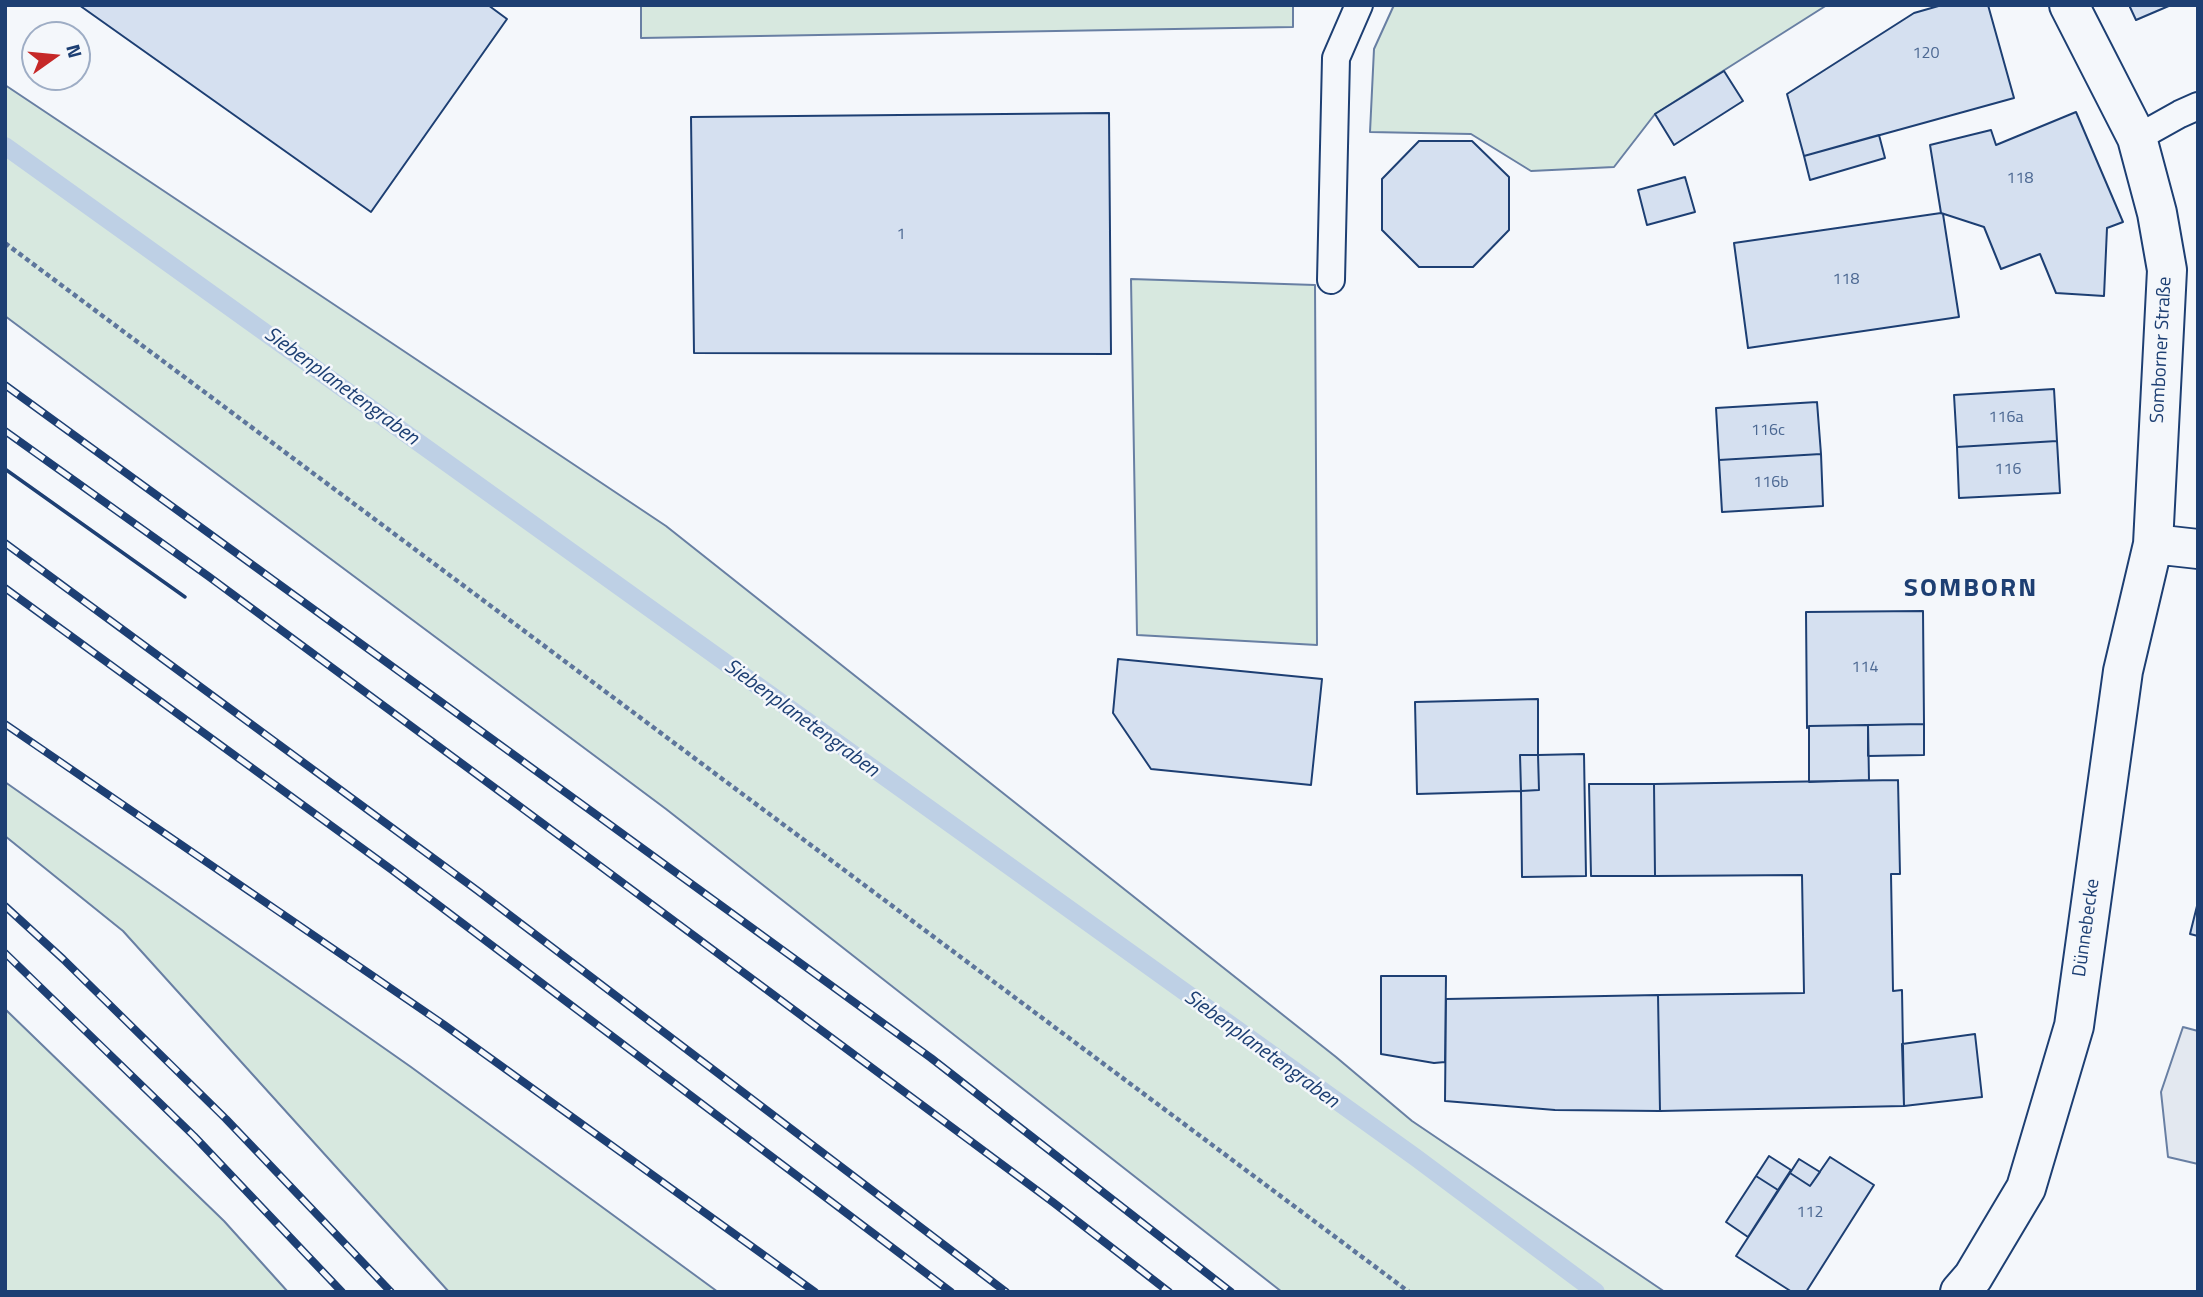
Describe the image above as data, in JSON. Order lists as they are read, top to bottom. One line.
{"streets":{"street":["Somborner Straße","Dünnebecke"]},"crossings":[["Somborner Straße","Dünnebecke"]],"districts":["SOMBORN"],"water":["Siebenplanetengraben"],"house_numbers":["120","118","1","118","116a","116c","116","116b","114","112"],"north":"right"}
